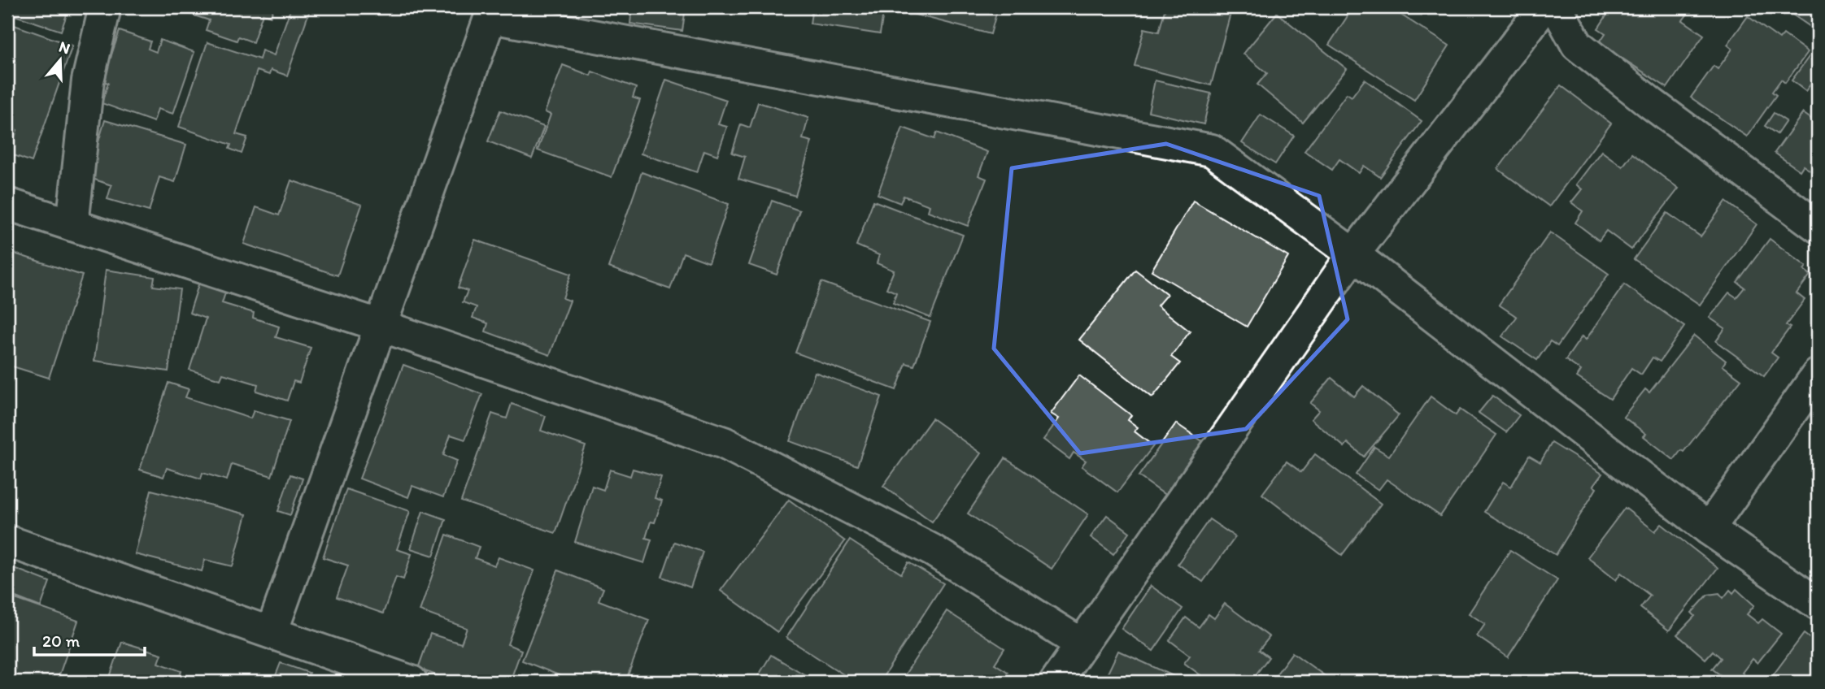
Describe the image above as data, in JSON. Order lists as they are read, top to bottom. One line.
{"scale_bar":"20 m","north":"top"}
